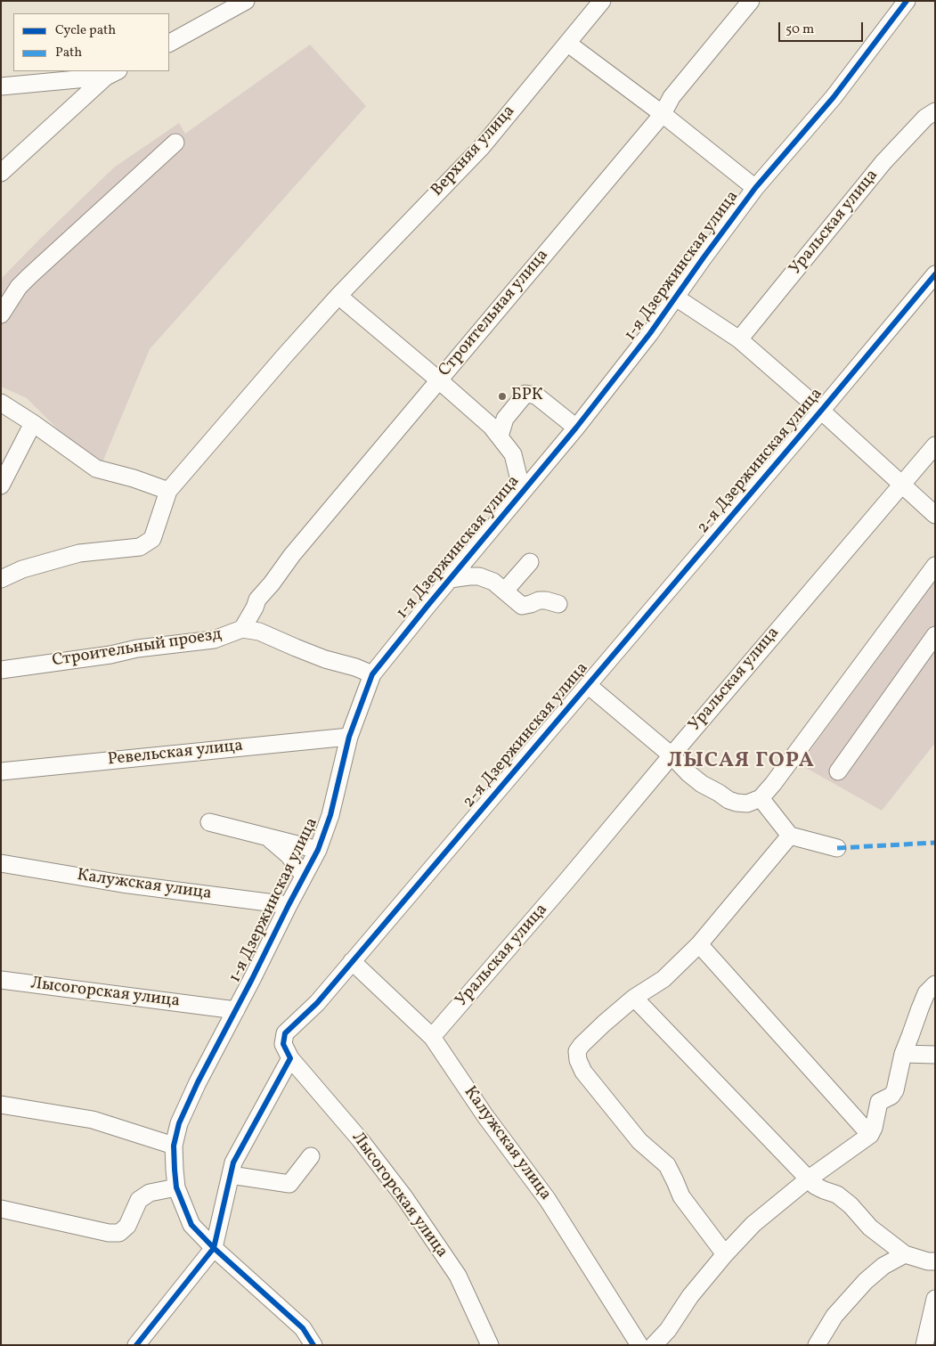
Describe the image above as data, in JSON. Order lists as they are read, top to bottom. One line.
{"streets":{"street":["Верхняя улица","Уральская улица","1-я Дзержинская улица","Строительная улица","2-я Дзержинская улица","Строительный проезд","Ревельская улица","Калужская улица","Лысогорская улица"]},"crossings":[["Уральская улица","Калужская улица"],["1-я Дзержинская улица","Строительный проезд"],["1-я Дзержинская улица","Ревельская улица"],["1-я Дзержинская улица","Калужская улица"],["1-я Дзержинская улица","Лысогорская улица"],["Строительная улица","Строительный проезд"],["2-я Дзержинская улица","Калужская улица"],["2-я Дзержинская улица","Лысогорская улица"]],"districts":["ЛЫСАЯ ГОРА"],"places":["БРК"],"legend":["Cycle path","Path"],"scale_bar":"50 m"}
